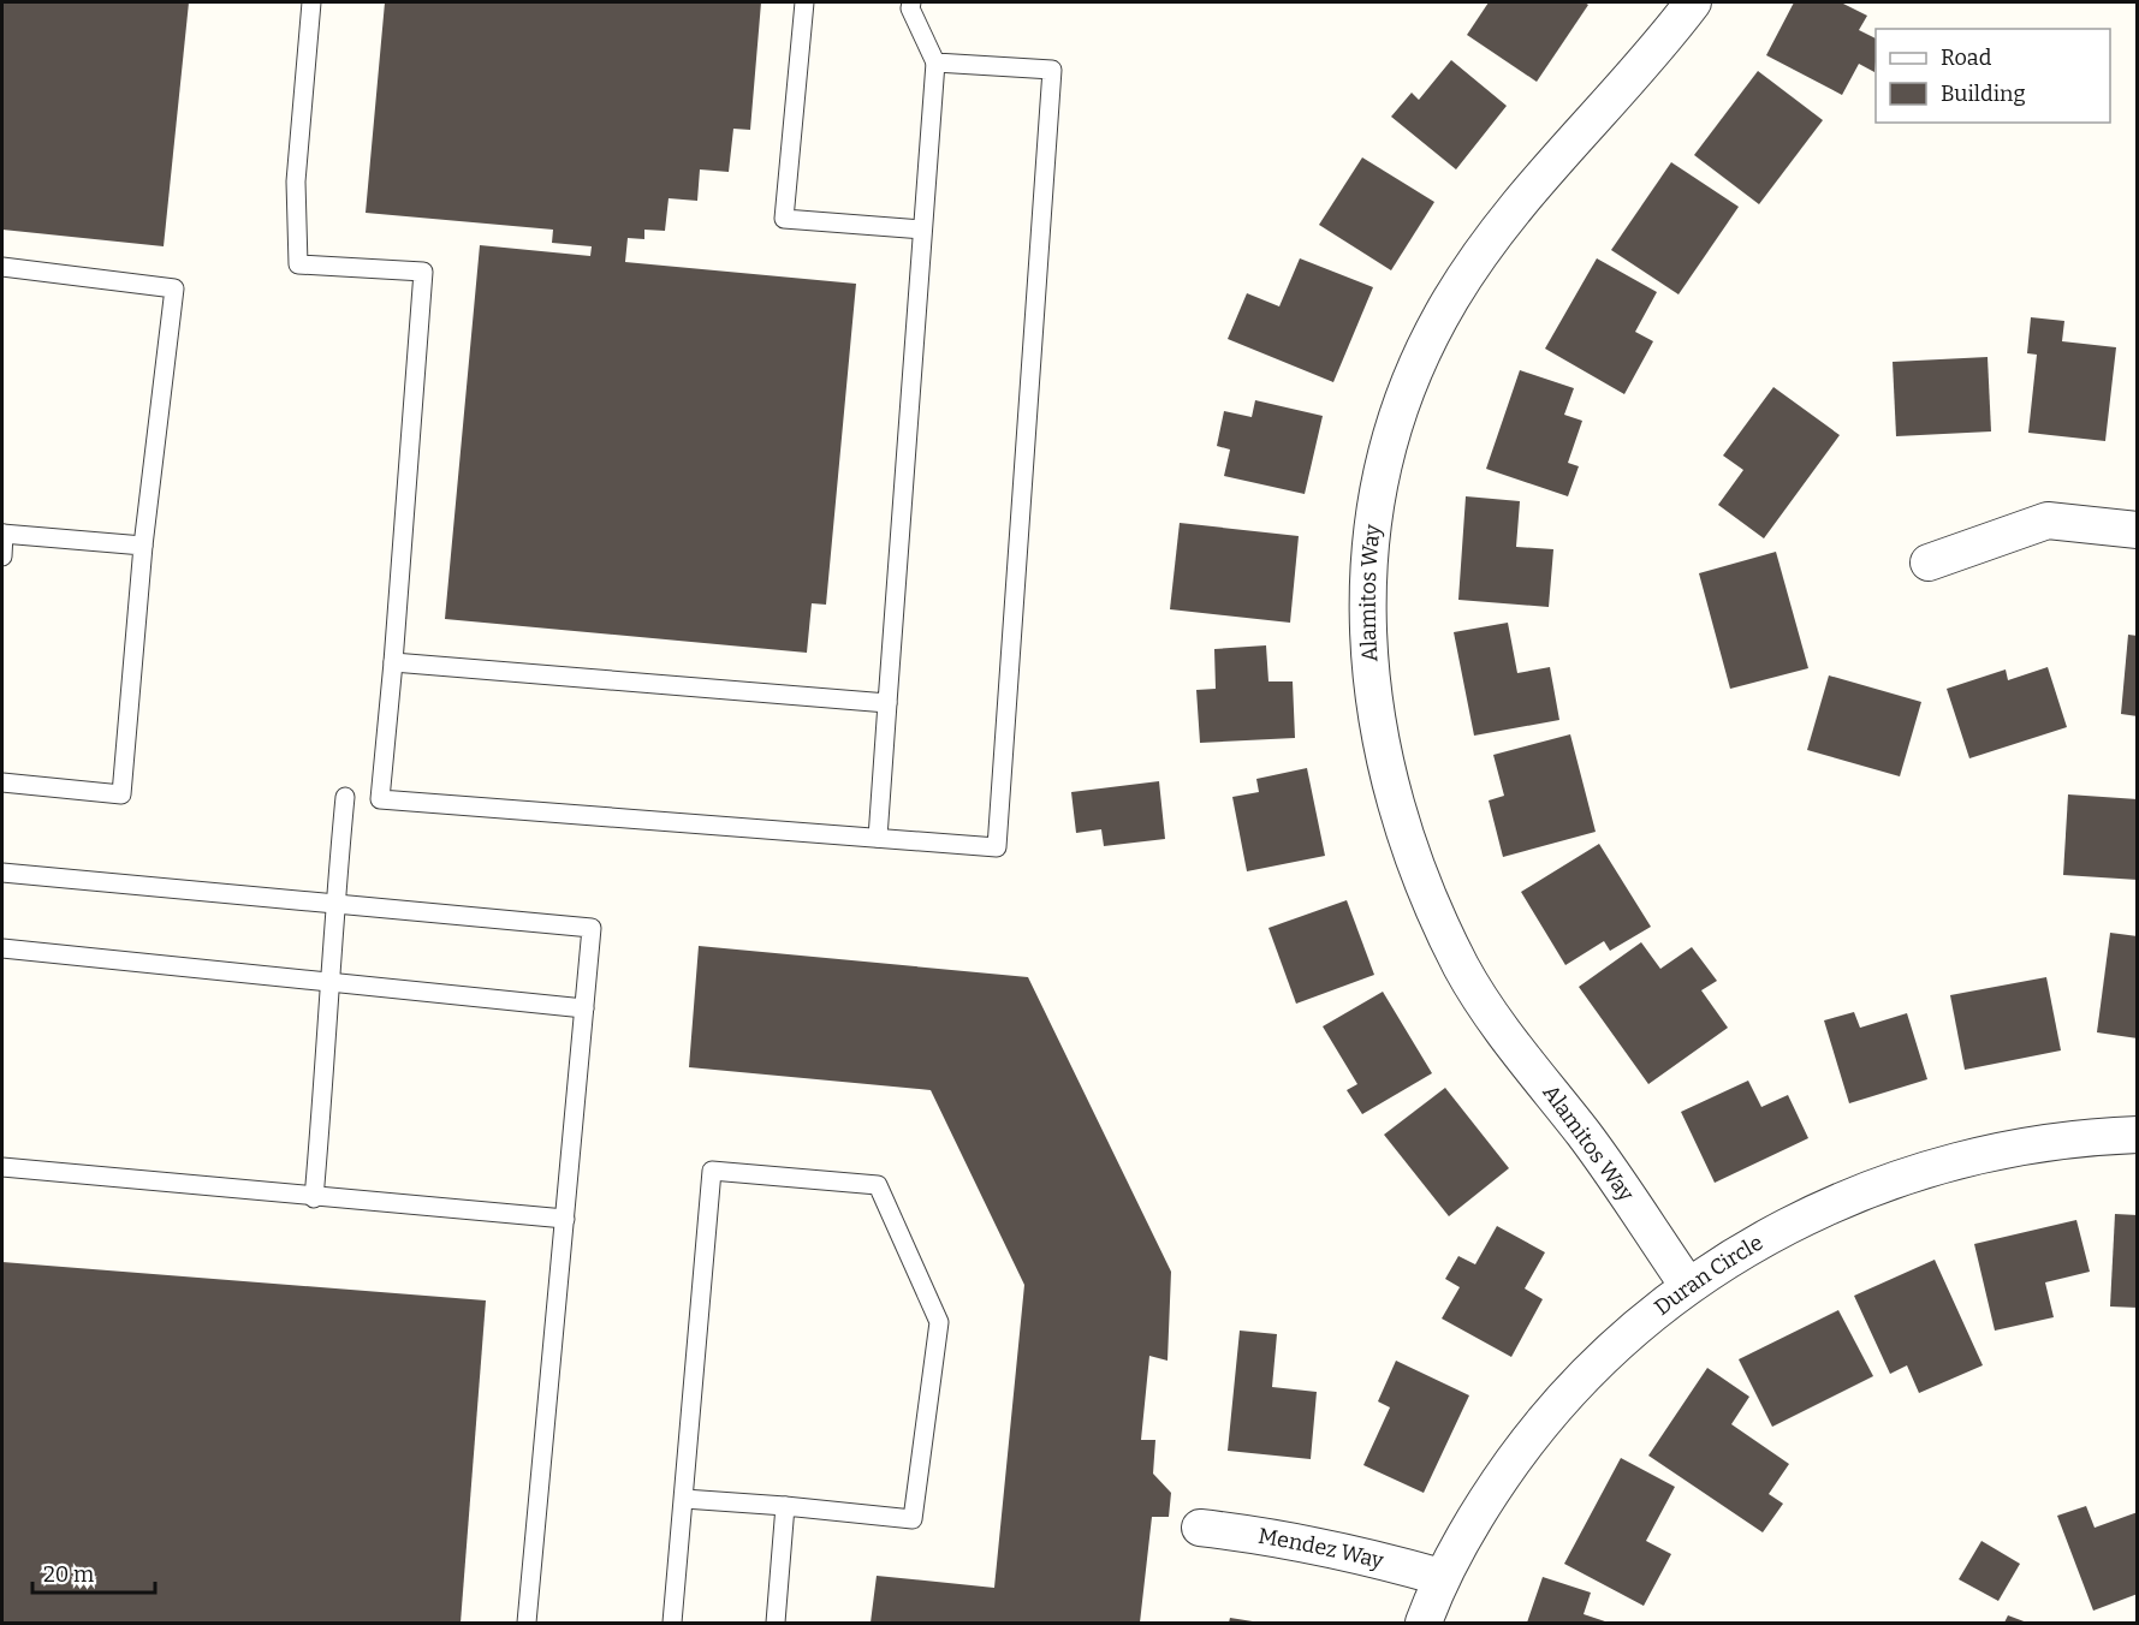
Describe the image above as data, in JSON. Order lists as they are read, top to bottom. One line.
{"streets":{"street":["Alamitos Way","Duran Circle","Mendez Way"]},"crossings":[["Alamitos Way","Duran Circle"],["Duran Circle","Mendez Way"]],"legend":["Road","Building"],"scale_bar":"20 m"}
